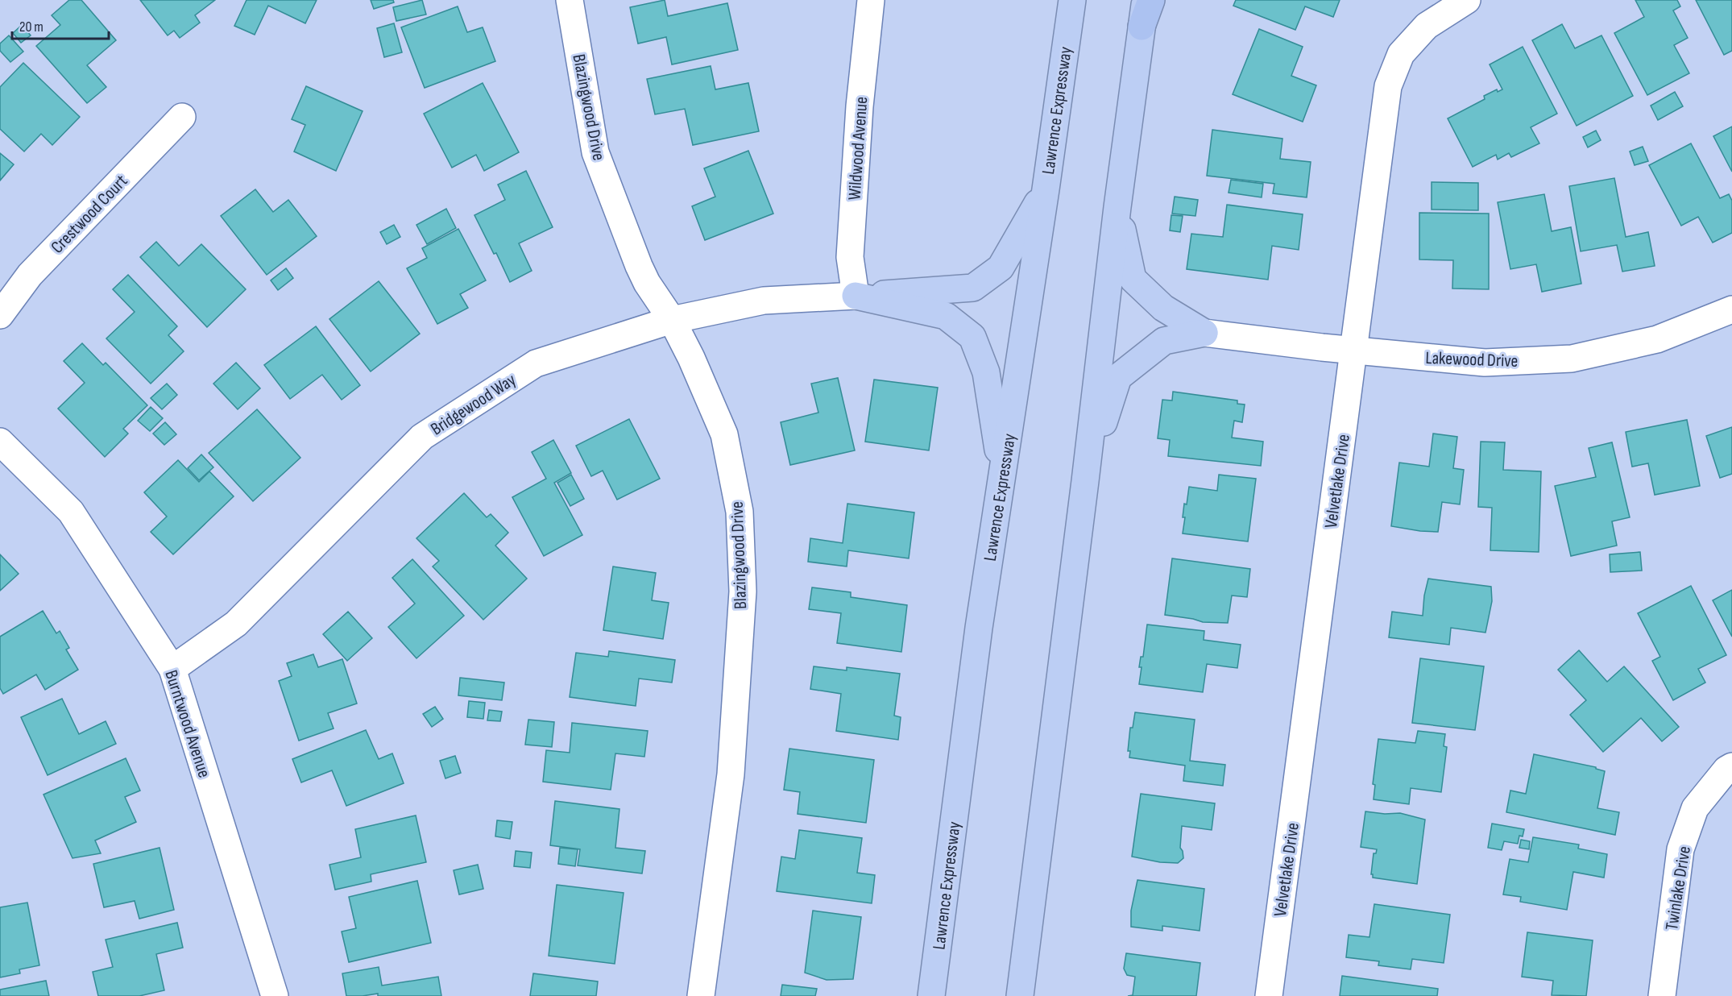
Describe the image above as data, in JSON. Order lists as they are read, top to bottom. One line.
{"streets":{"highway":["Lawrence Expressway"],"street":["Blazingwood Drive","Wildwood Avenue","Crestwood Court","Lakewood Drive","Bridgewood Way","Velvetlake Drive","Burntwood Avenue","Twinlake Drive"]},"crossings":[["Blazingwood Drive","Bridgewood Way"],["Wildwood Avenue","Bridgewood Way"],["Lakewood Drive","Velvetlake Drive"],["Bridgewood Way","Burntwood Avenue"]],"scale_bar":"20 m"}
